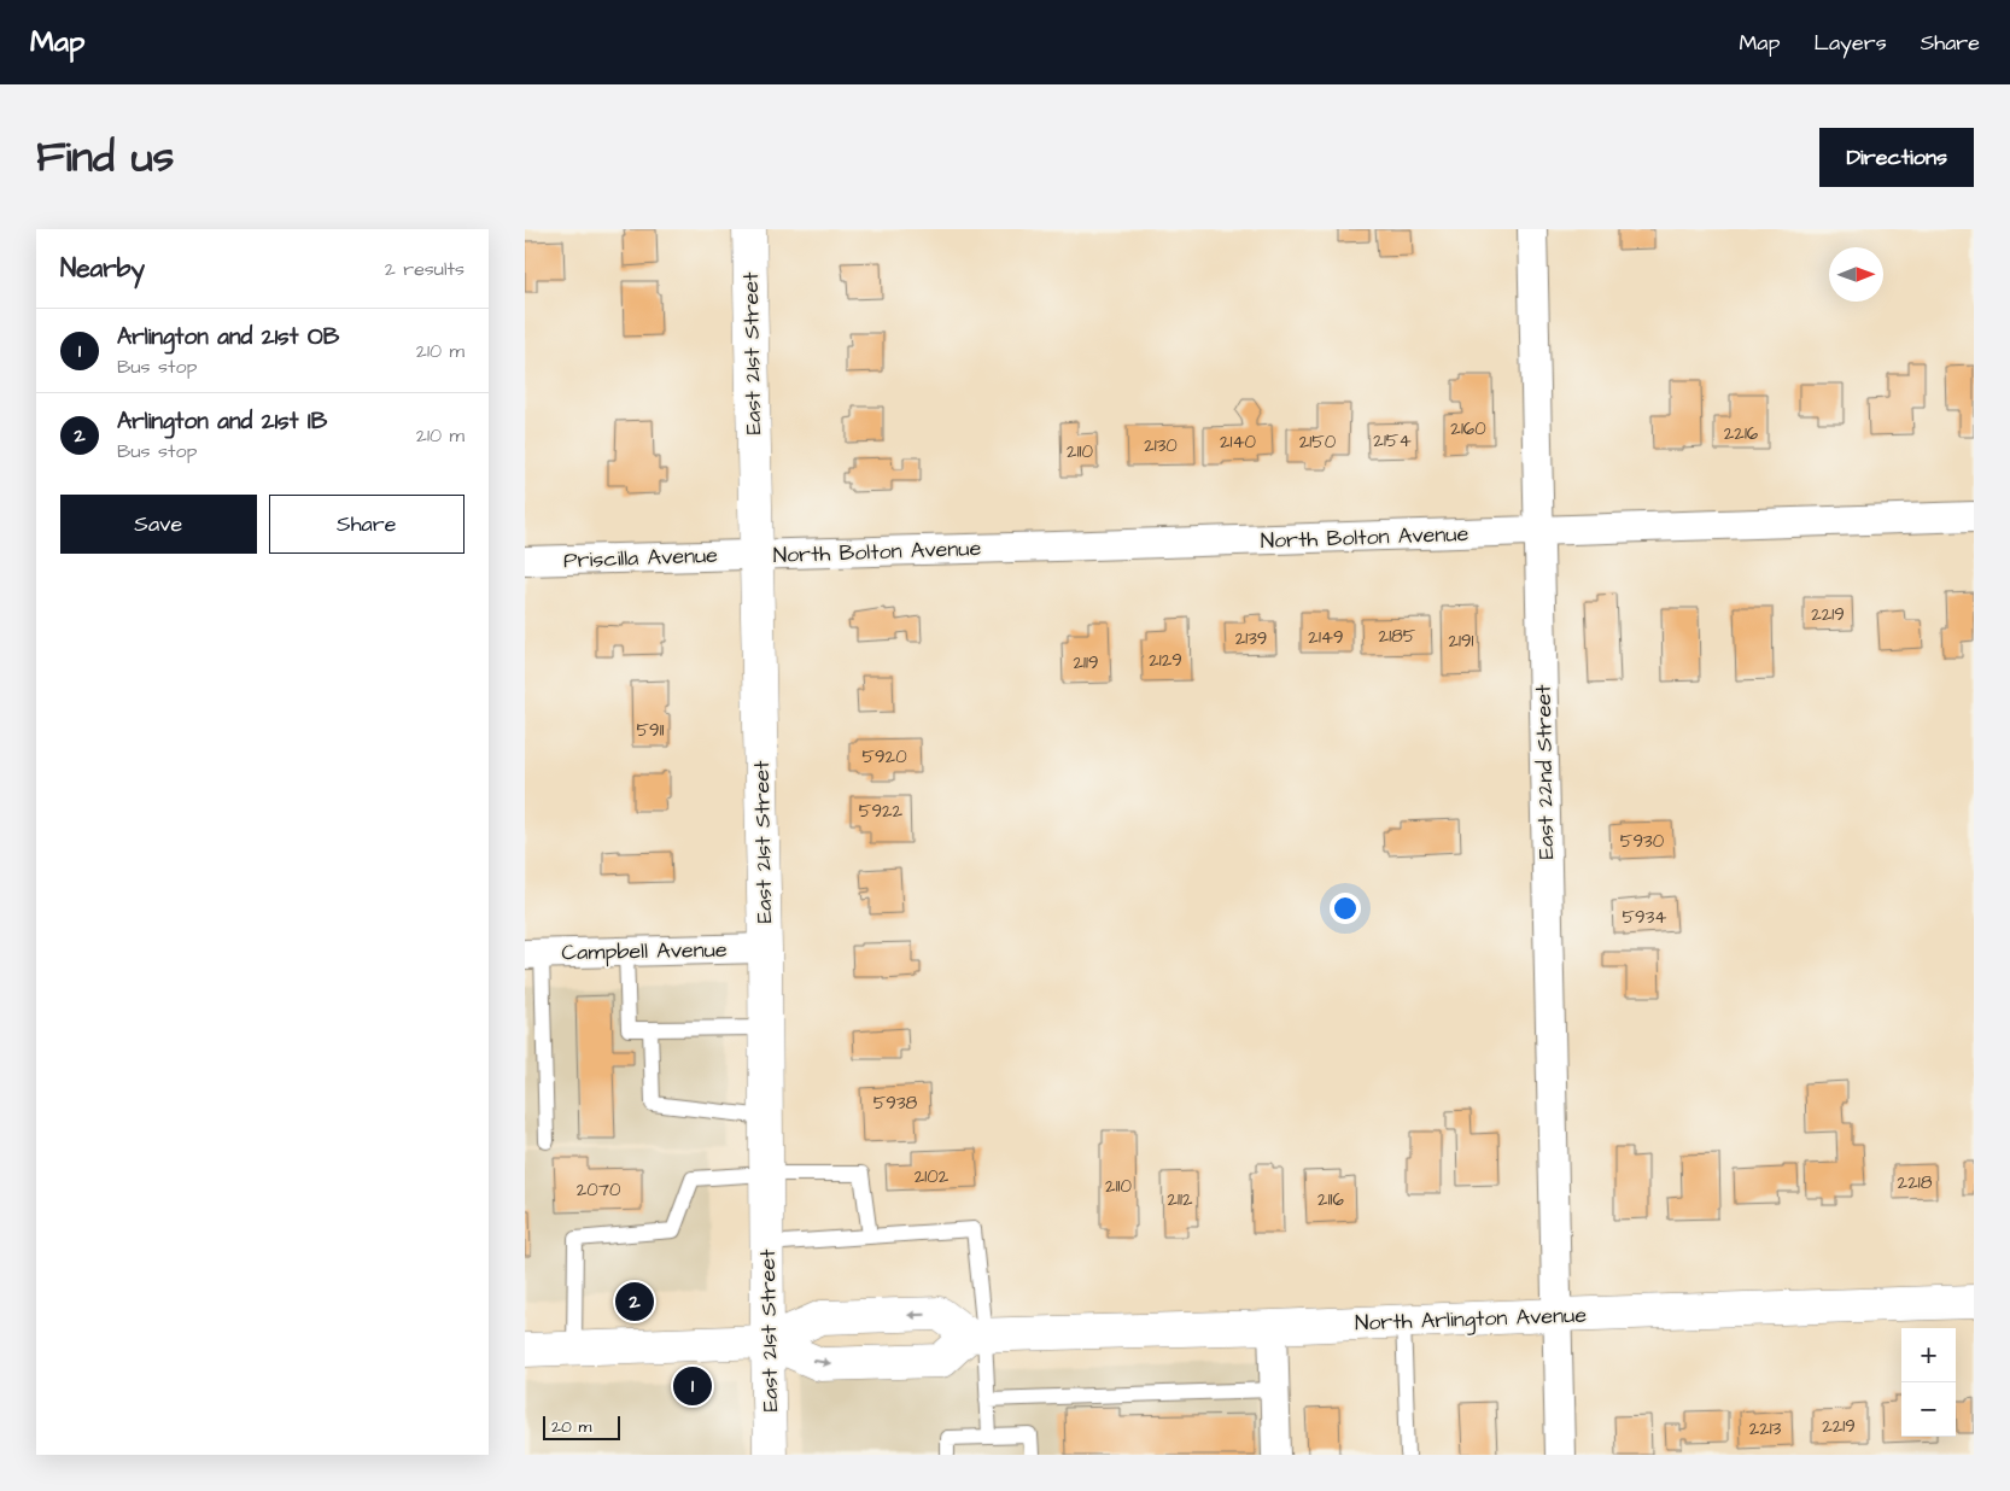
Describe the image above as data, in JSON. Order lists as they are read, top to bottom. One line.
{"streets":{"main road":["East 21st Street","North Arlington Avenue"],"street":["North Bolton Avenue","Priscilla Avenue","East 22nd Street","Campbell Avenue"]},"crossings":[["East 21st Street","North Bolton Avenue"],["East 21st Street","Priscilla Avenue"],["East 21st Street","Campbell Avenue"],["North Bolton Avenue","Priscilla Avenue"],["North Bolton Avenue","East 22nd Street"],["East 22nd Street","North Arlington Avenue"]],"house_numbers":["2160","2216","2154","2140","2150","2130","2110","2219","2185","2149","2139","2191","2129","2119","5911","5920","5922","5930","5934","5938","2102","2218","2110","2070","2112","2116","2219","2213"],"scale_bar":"20 m","north":"right","page":{"header":"Map","nav":["Map","Layers","Share"],"title":"Find us","buttons":["Directions",["Save","Share"]],"heading":["Nearby","2 results"],"list":[{"mark":"1","name":"Arlington and 21st OB","note":"Bus stop","value":"210 m"},{"mark":"2","name":"Arlington and 21st IB","note":"Bus stop","value":"210 m"}],"pins":["2","1"],"map_buttons":["+","−"],"scale":"20 m"}}
